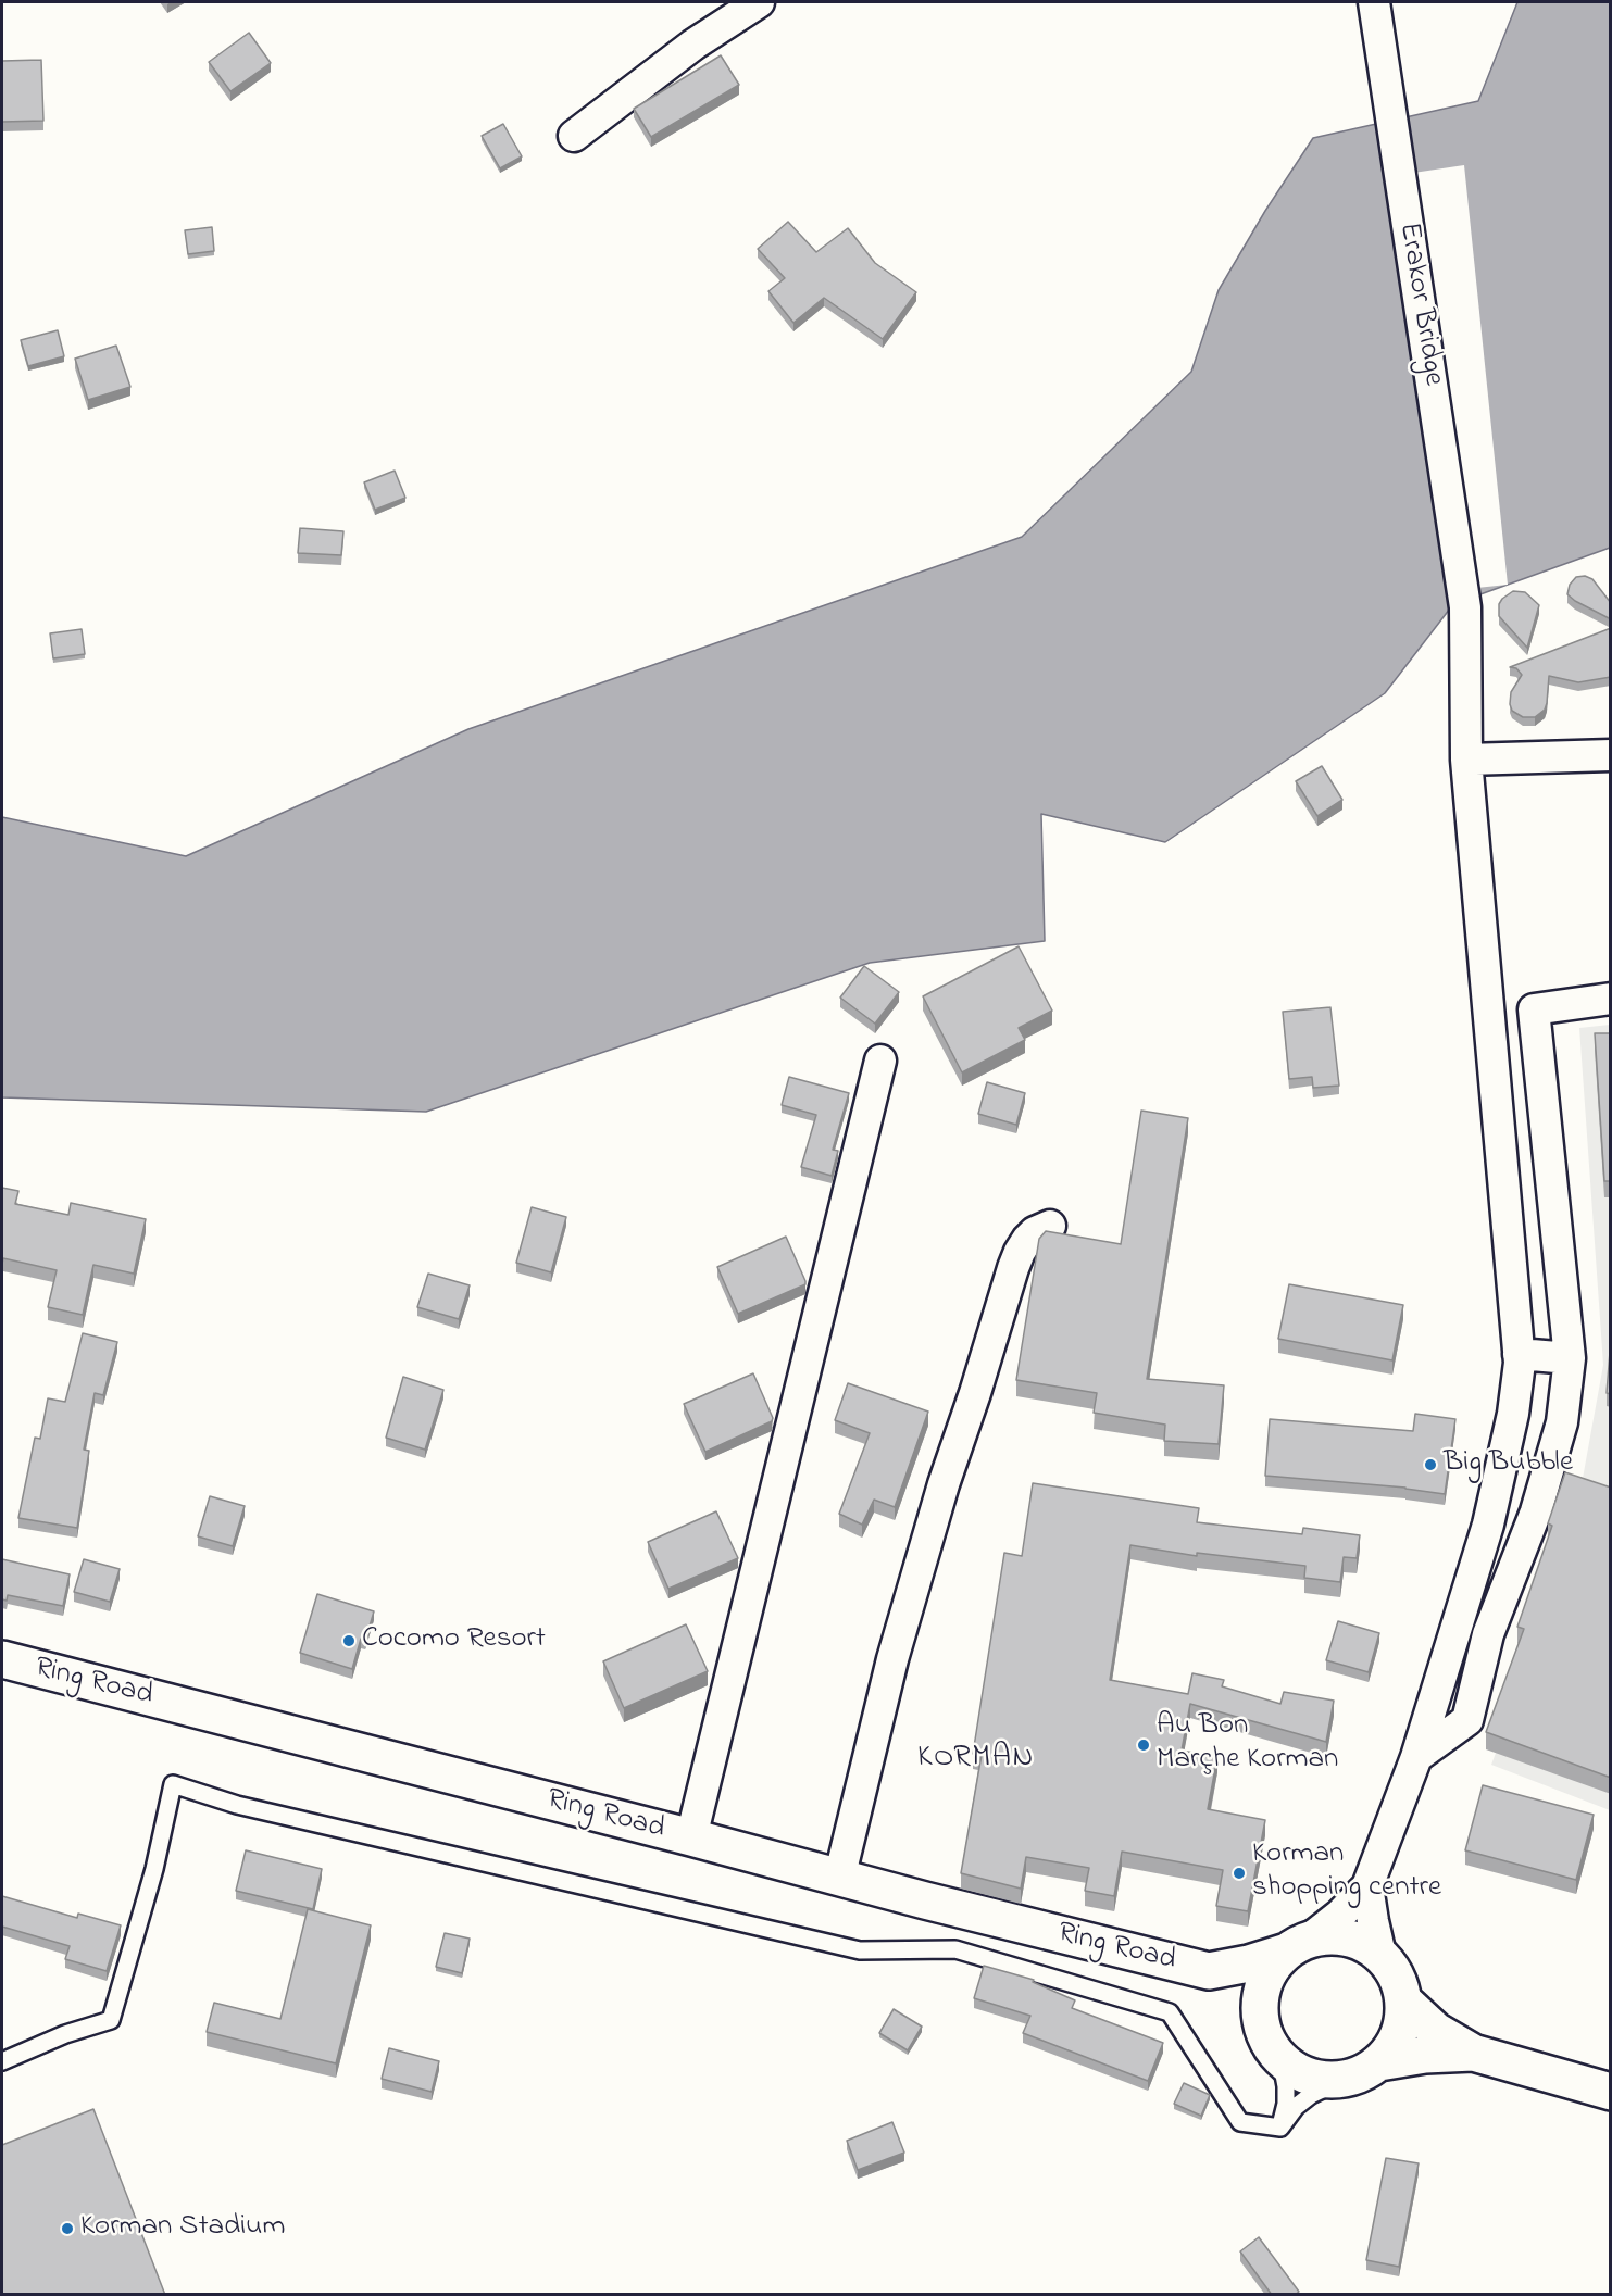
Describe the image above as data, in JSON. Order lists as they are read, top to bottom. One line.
{"streets":{"main road":["Ring Road"],"street":["Erakor Bridge"]},"districts":["KORMAN"],"places":["Big Bubble","Cocomo Resort","Au Bon Marçhe Korman","Korman shopping centre","Korman Stadium"]}
